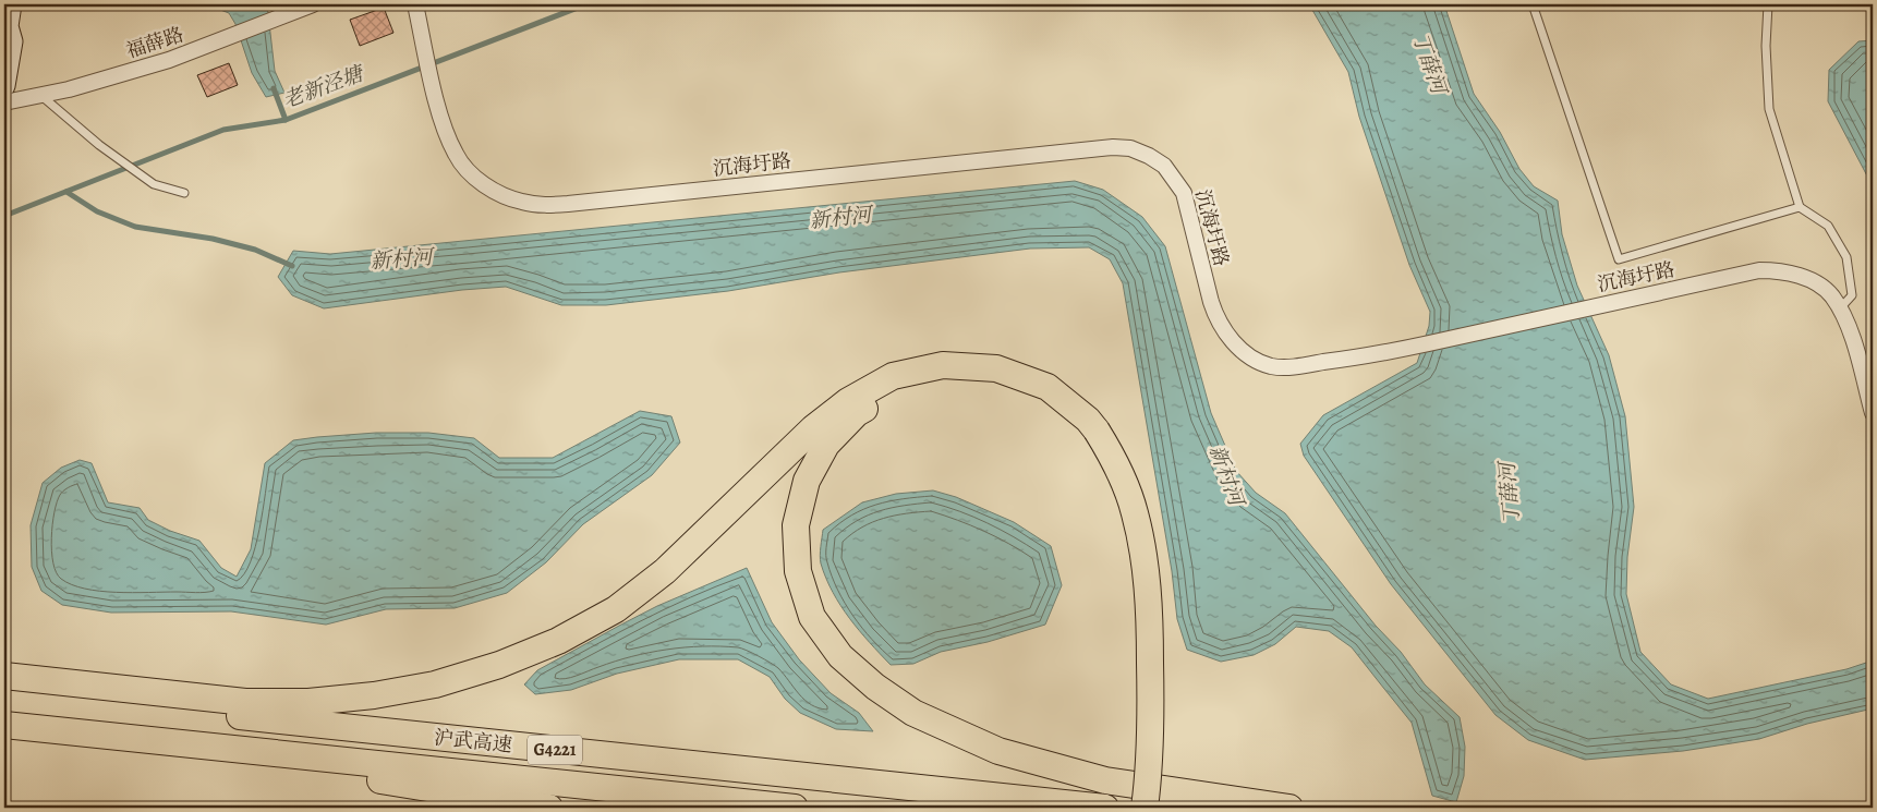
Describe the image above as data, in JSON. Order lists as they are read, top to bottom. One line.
{"streets":{"highway":["沪武高速","G4221"],"street":["福薛路","沉海圩路"]},"water":["丁薛河","老新泾塘","新村河"]}
